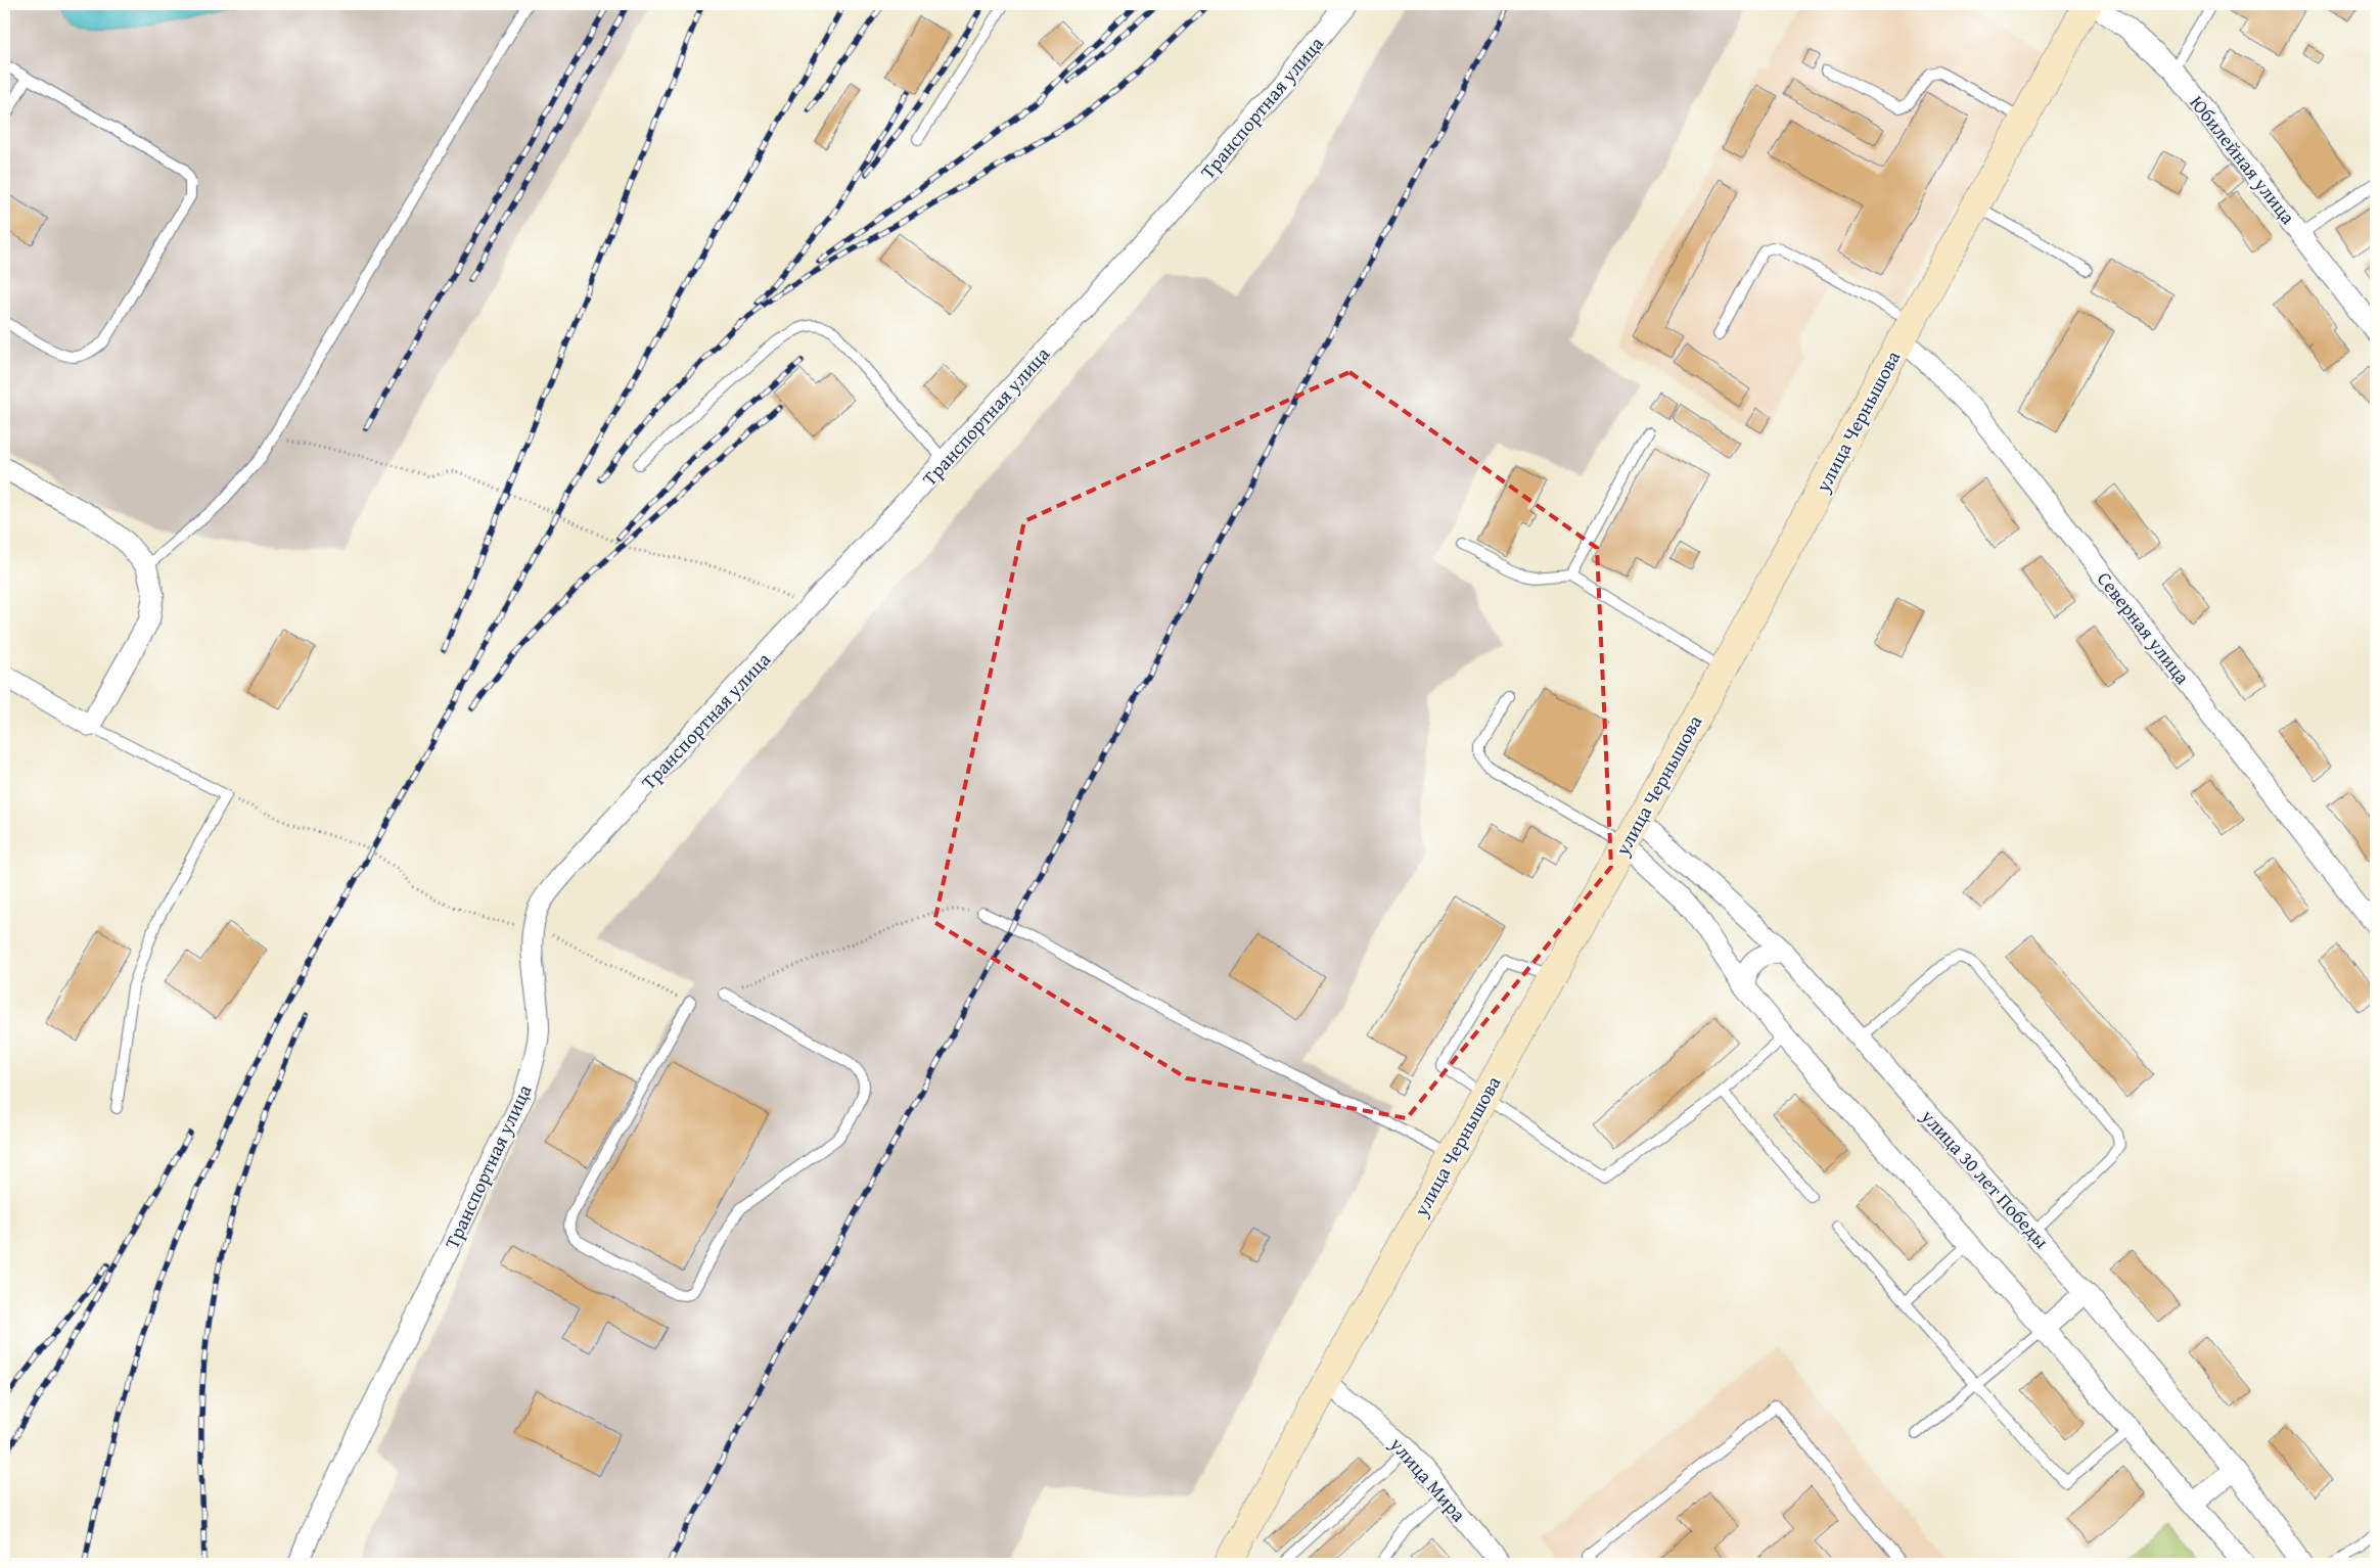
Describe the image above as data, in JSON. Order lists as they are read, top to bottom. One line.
{"streets":{"main road":["улица Чернышова"],"street":["Транспортная улица","Юбилейная улица","Северная улица","улица 30 лет Победы","улица Мира"]},"crossings":[["улица Чернышова","Северная улица"],["улица Чернышова","улица 30 лет Победы"],["улица Чернышова","улица Мира"]]}
